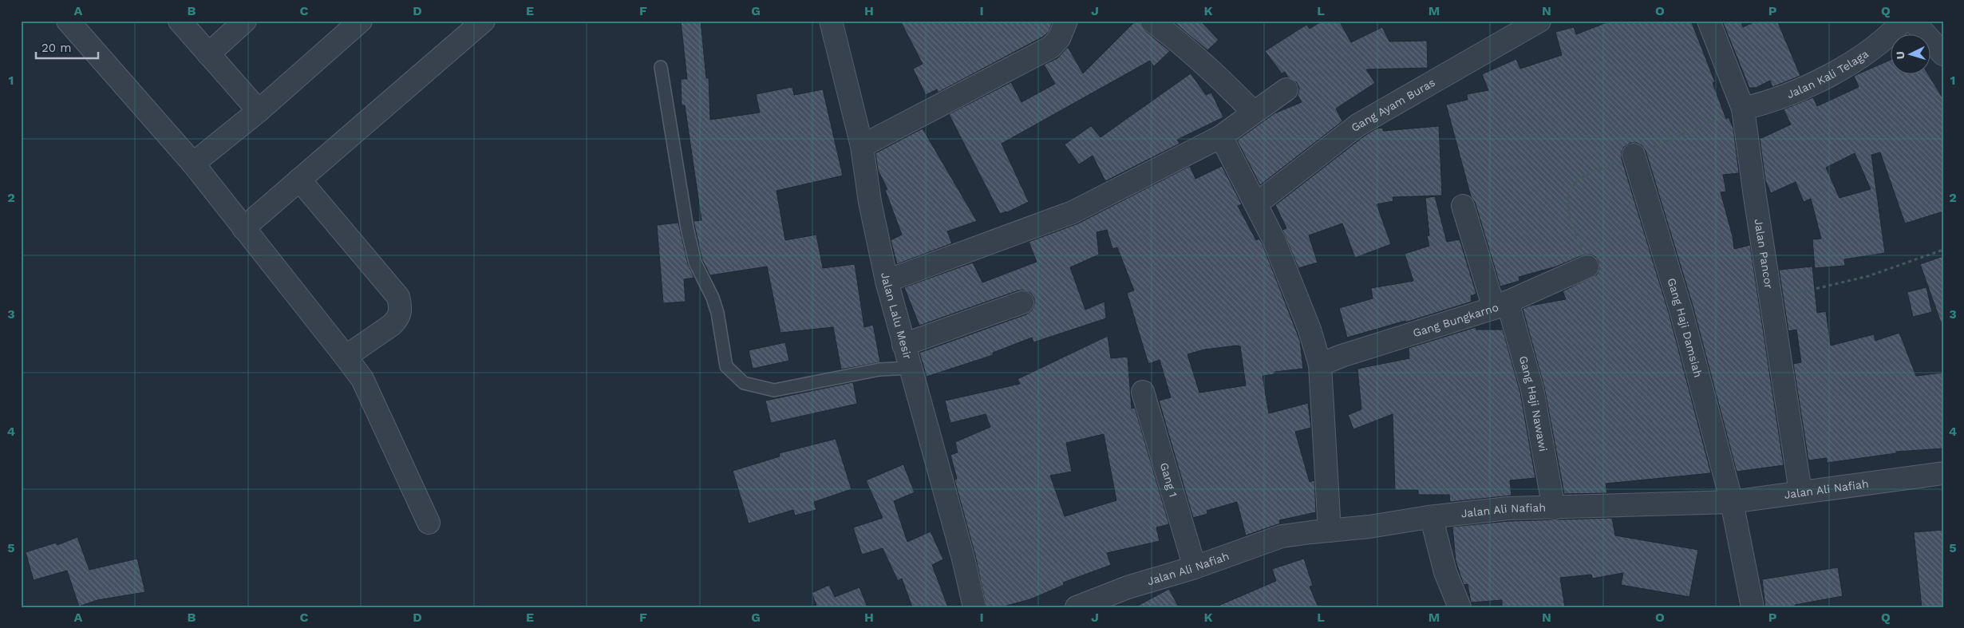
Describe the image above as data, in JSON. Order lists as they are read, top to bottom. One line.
{"streets":{"street":["Jalan Kali Telaga","Gang Ayam Buras","Jalan Pancor","Jalan Lalu Mesir","Gang Bungkarno","Gang Haji Damsiah","Gang Haji Nawawi","Gang 1","Jalan Ali Nafiah"]},"crossings":[["Jalan Kali Telaga","Jalan Pancor"],["Jalan Pancor","Jalan Ali Nafiah"],["Gang Bungkarno","Gang Haji Nawawi"],["Gang Haji Damsiah","Jalan Ali Nafiah"],["Gang Haji Nawawi","Jalan Ali Nafiah"],["Gang 1","Jalan Ali Nafiah"]],"scale_bar":"20 m","north":"left","grid":{"columns":["A","B","C","D","E","F","G","H","I","J","K","L","M","N","O","P","Q"],"rows":["1","2","3","4","5"]}}
